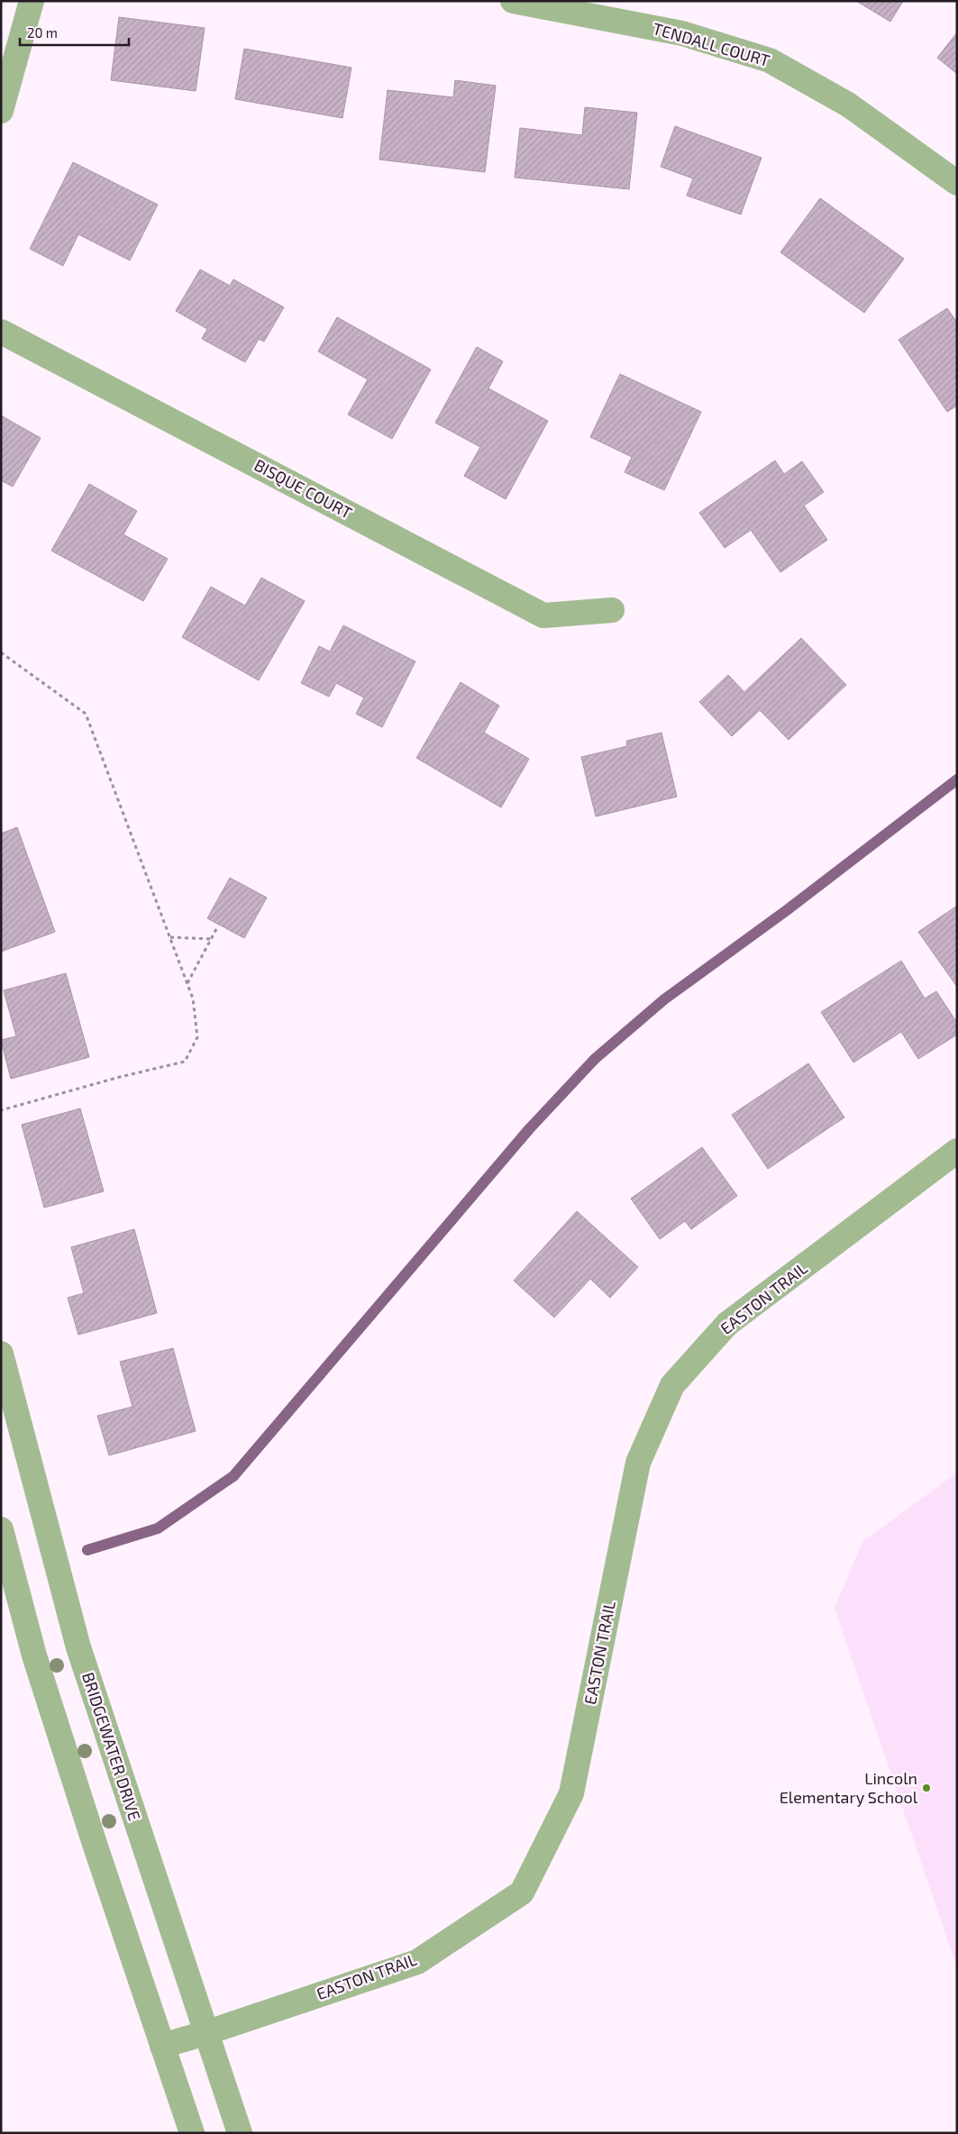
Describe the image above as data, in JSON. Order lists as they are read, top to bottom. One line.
{"streets":{"street":["TENDALL COURT","BISQUE COURT","EASTON TRAIL","BRIDGEWATER DRIVE"]},"crossings":[["EASTON TRAIL","BRIDGEWATER DRIVE"]],"places":["Lincoln Elementary School"],"scale_bar":"20 m"}
